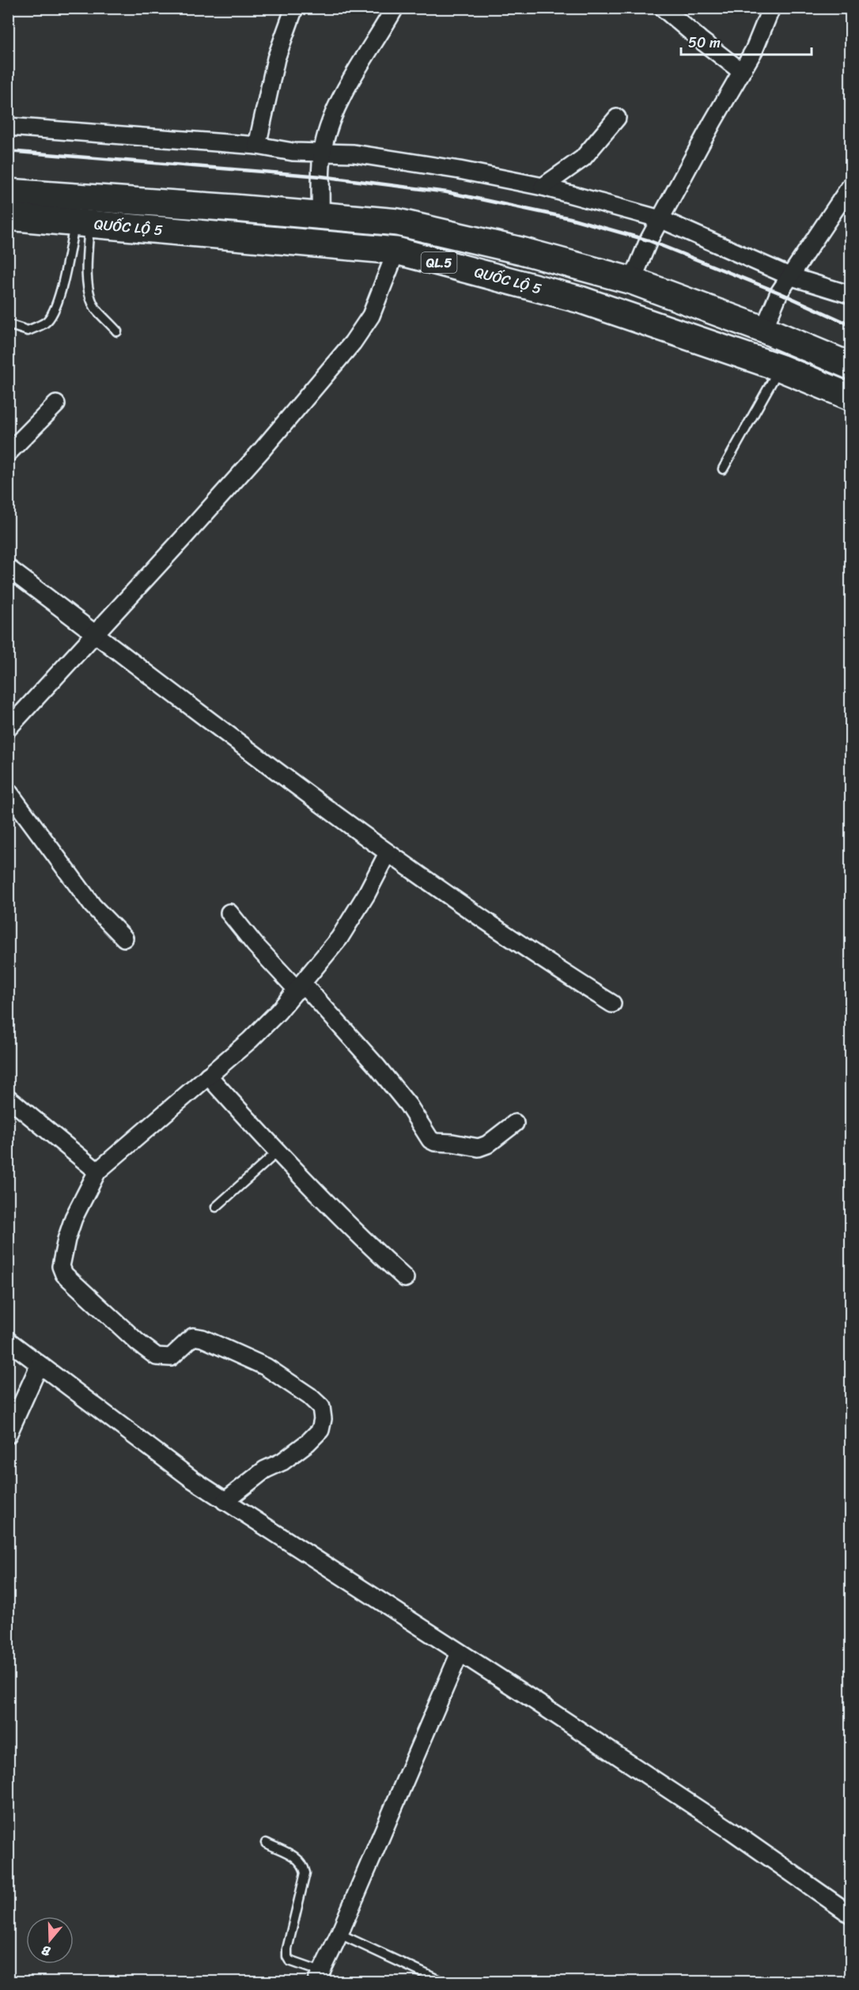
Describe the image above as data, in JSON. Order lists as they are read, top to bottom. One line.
{"streets":{"highway":["QUỐC LỘ 5","QL.5"]},"scale_bar":"50 m","north":"bottom"}
